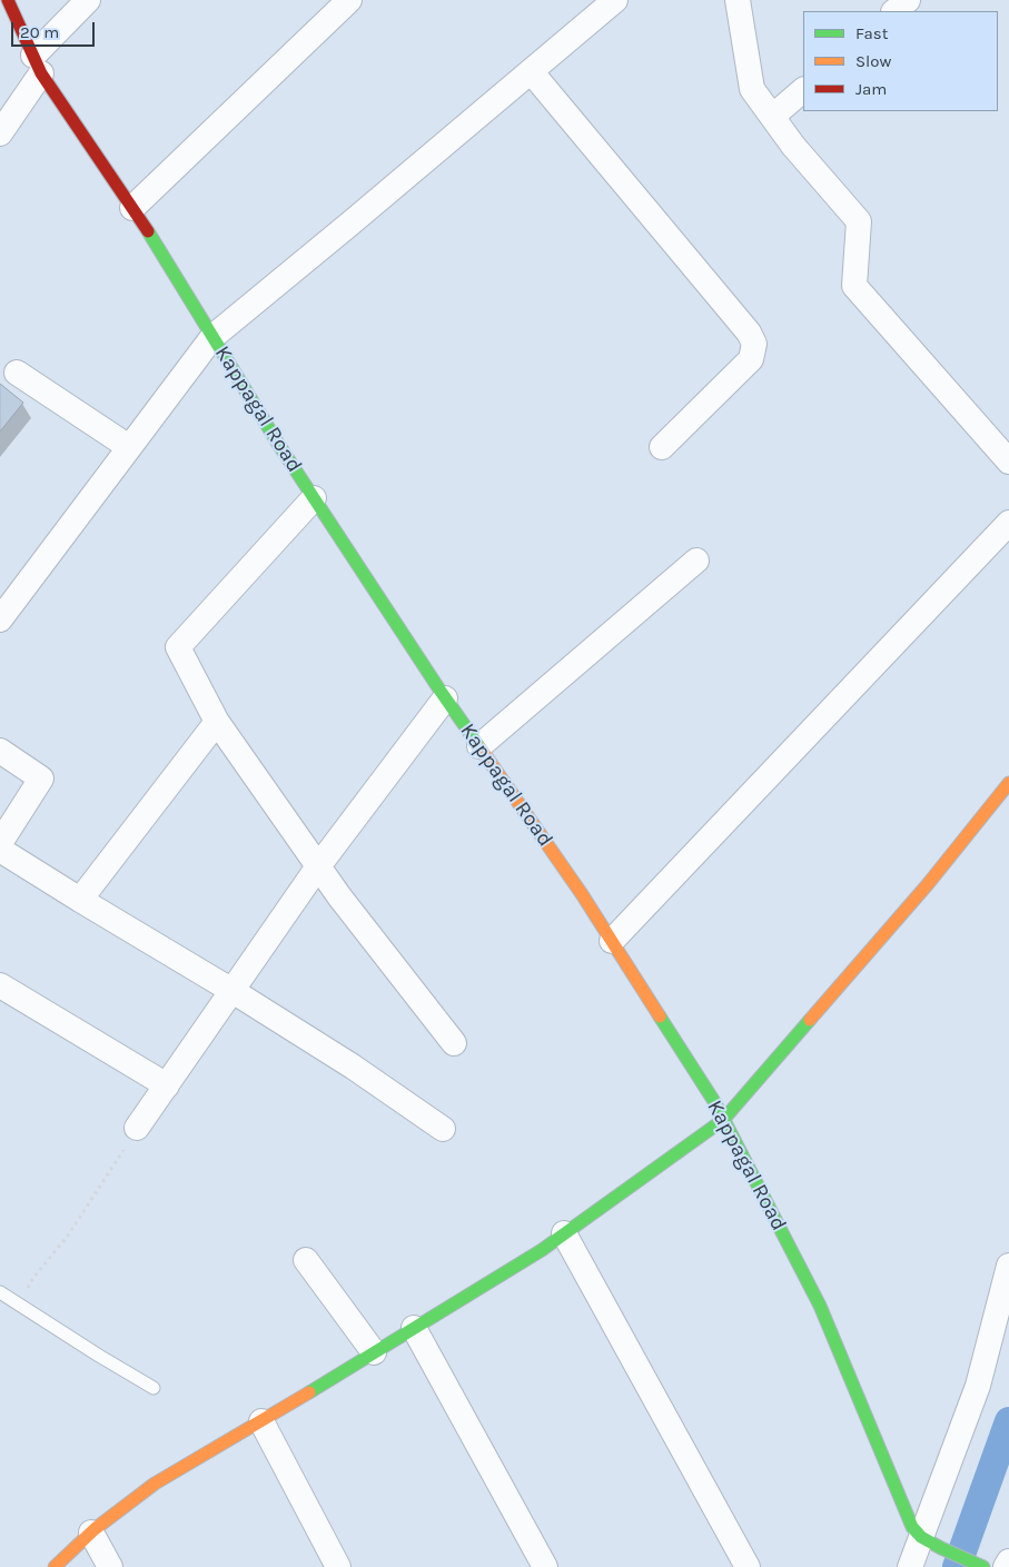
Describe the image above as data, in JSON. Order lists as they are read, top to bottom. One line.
{"streets":{"main road":["Kappagal Road"]},"legend":["Fast","Slow","Jam"],"scale_bar":"20 m"}
